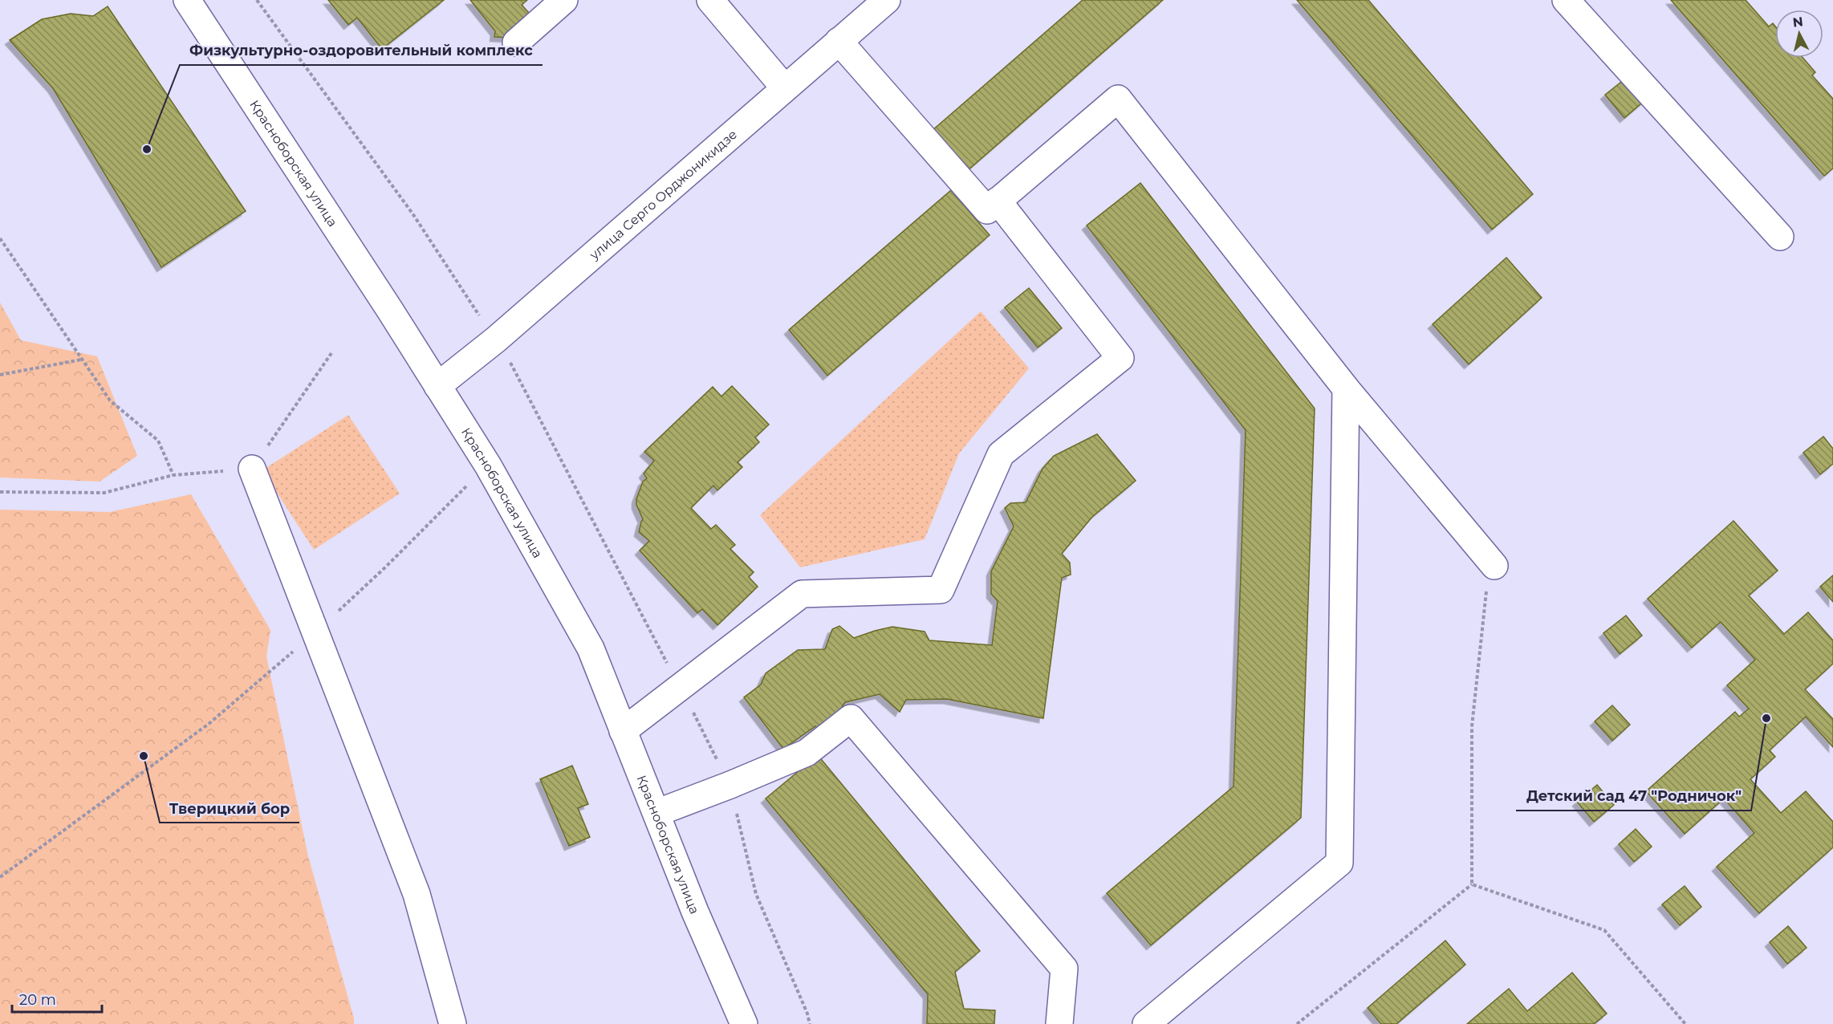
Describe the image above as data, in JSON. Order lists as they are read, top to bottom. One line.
{"streets":{"street":["Красноборская улица","улица Серго Орджоникидзе"]},"crossings":[["Красноборская улица","улица Серго Орджоникидзе"]],"places":["Физкультурно-оздоровительный комплекс","Детский сад 47 \"Родничок\"","Тверицкий бор"],"scale_bar":"20 m","north":"top"}
